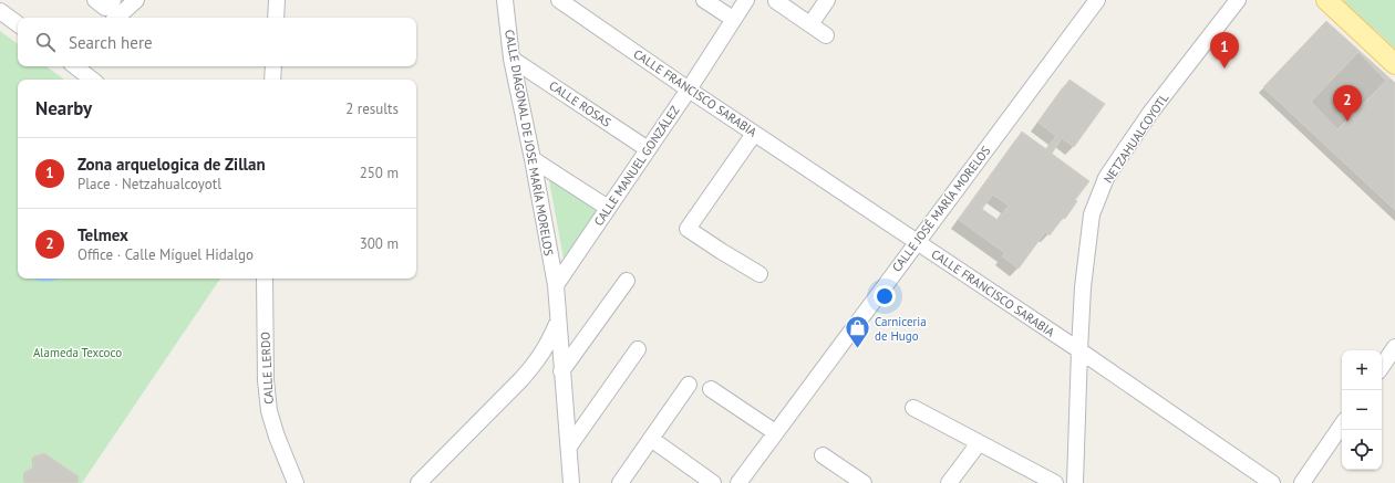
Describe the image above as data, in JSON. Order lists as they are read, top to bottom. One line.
{"streets":{"street":["CALLE FRANCISCO SARABIA","CALLE ROSAS","NETZAHUALCOYOTL","CALLE DIAGONAL DE JOSE MARÍA MORELOS","CALLE MANUEL GONZÁLEZ","CALLE JOSÉ MARÍA MORELOS","CALLE LERDO"]},"crossings":[["CALLE FRANCISCO SARABIA","NETZAHUALCOYOTL"],["CALLE FRANCISCO SARABIA","CALLE MANUEL GONZÁLEZ"],["CALLE FRANCISCO SARABIA","CALLE JOSÉ MARÍA MORELOS"],["CALLE ROSAS","CALLE DIAGONAL DE JOSE MARÍA MORELOS"],["CALLE ROSAS","CALLE MANUEL GONZÁLEZ"],["CALLE DIAGONAL DE JOSE MARÍA MORELOS","CALLE MANUEL GONZÁLEZ"]],"parks":["Alameda Texcoco"],"places":{"shop":["Carniceria de Hugo"]},"page":{"search":"Search here","pins":["1","2"],"heading":["Nearby","2 results"],"list":[{"mark":"1","name":"Zona arquelogica de Zillan","note":"Place · Netzahualcoyotl","value":"250 m"},{"mark":"2","name":"Telmex","note":"Office · Calle Míguel Hidalgo","value":"300 m"}],"map_buttons":["+","−"]}}
